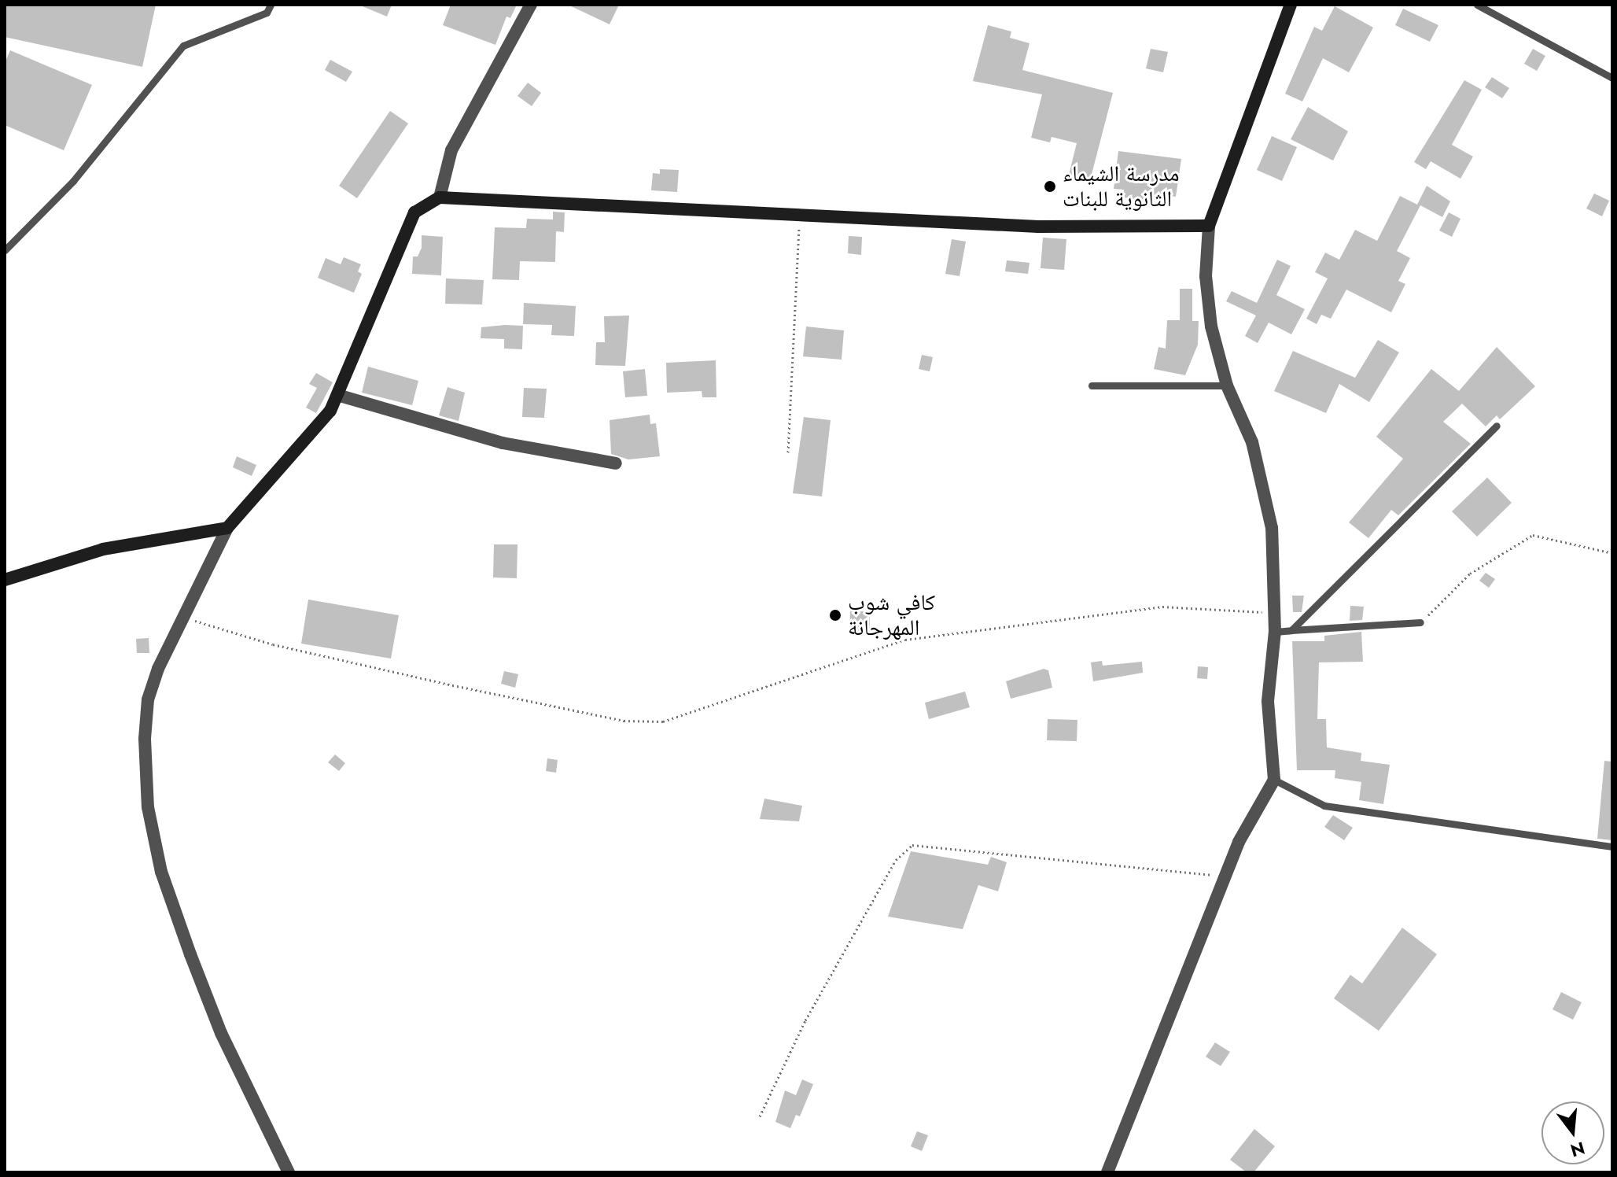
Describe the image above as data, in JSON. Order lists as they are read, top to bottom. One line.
{"places":["مدرسة الشيماء الثانوية للبنات","كافي شوب المهرجانة"],"north":"bottom"}
